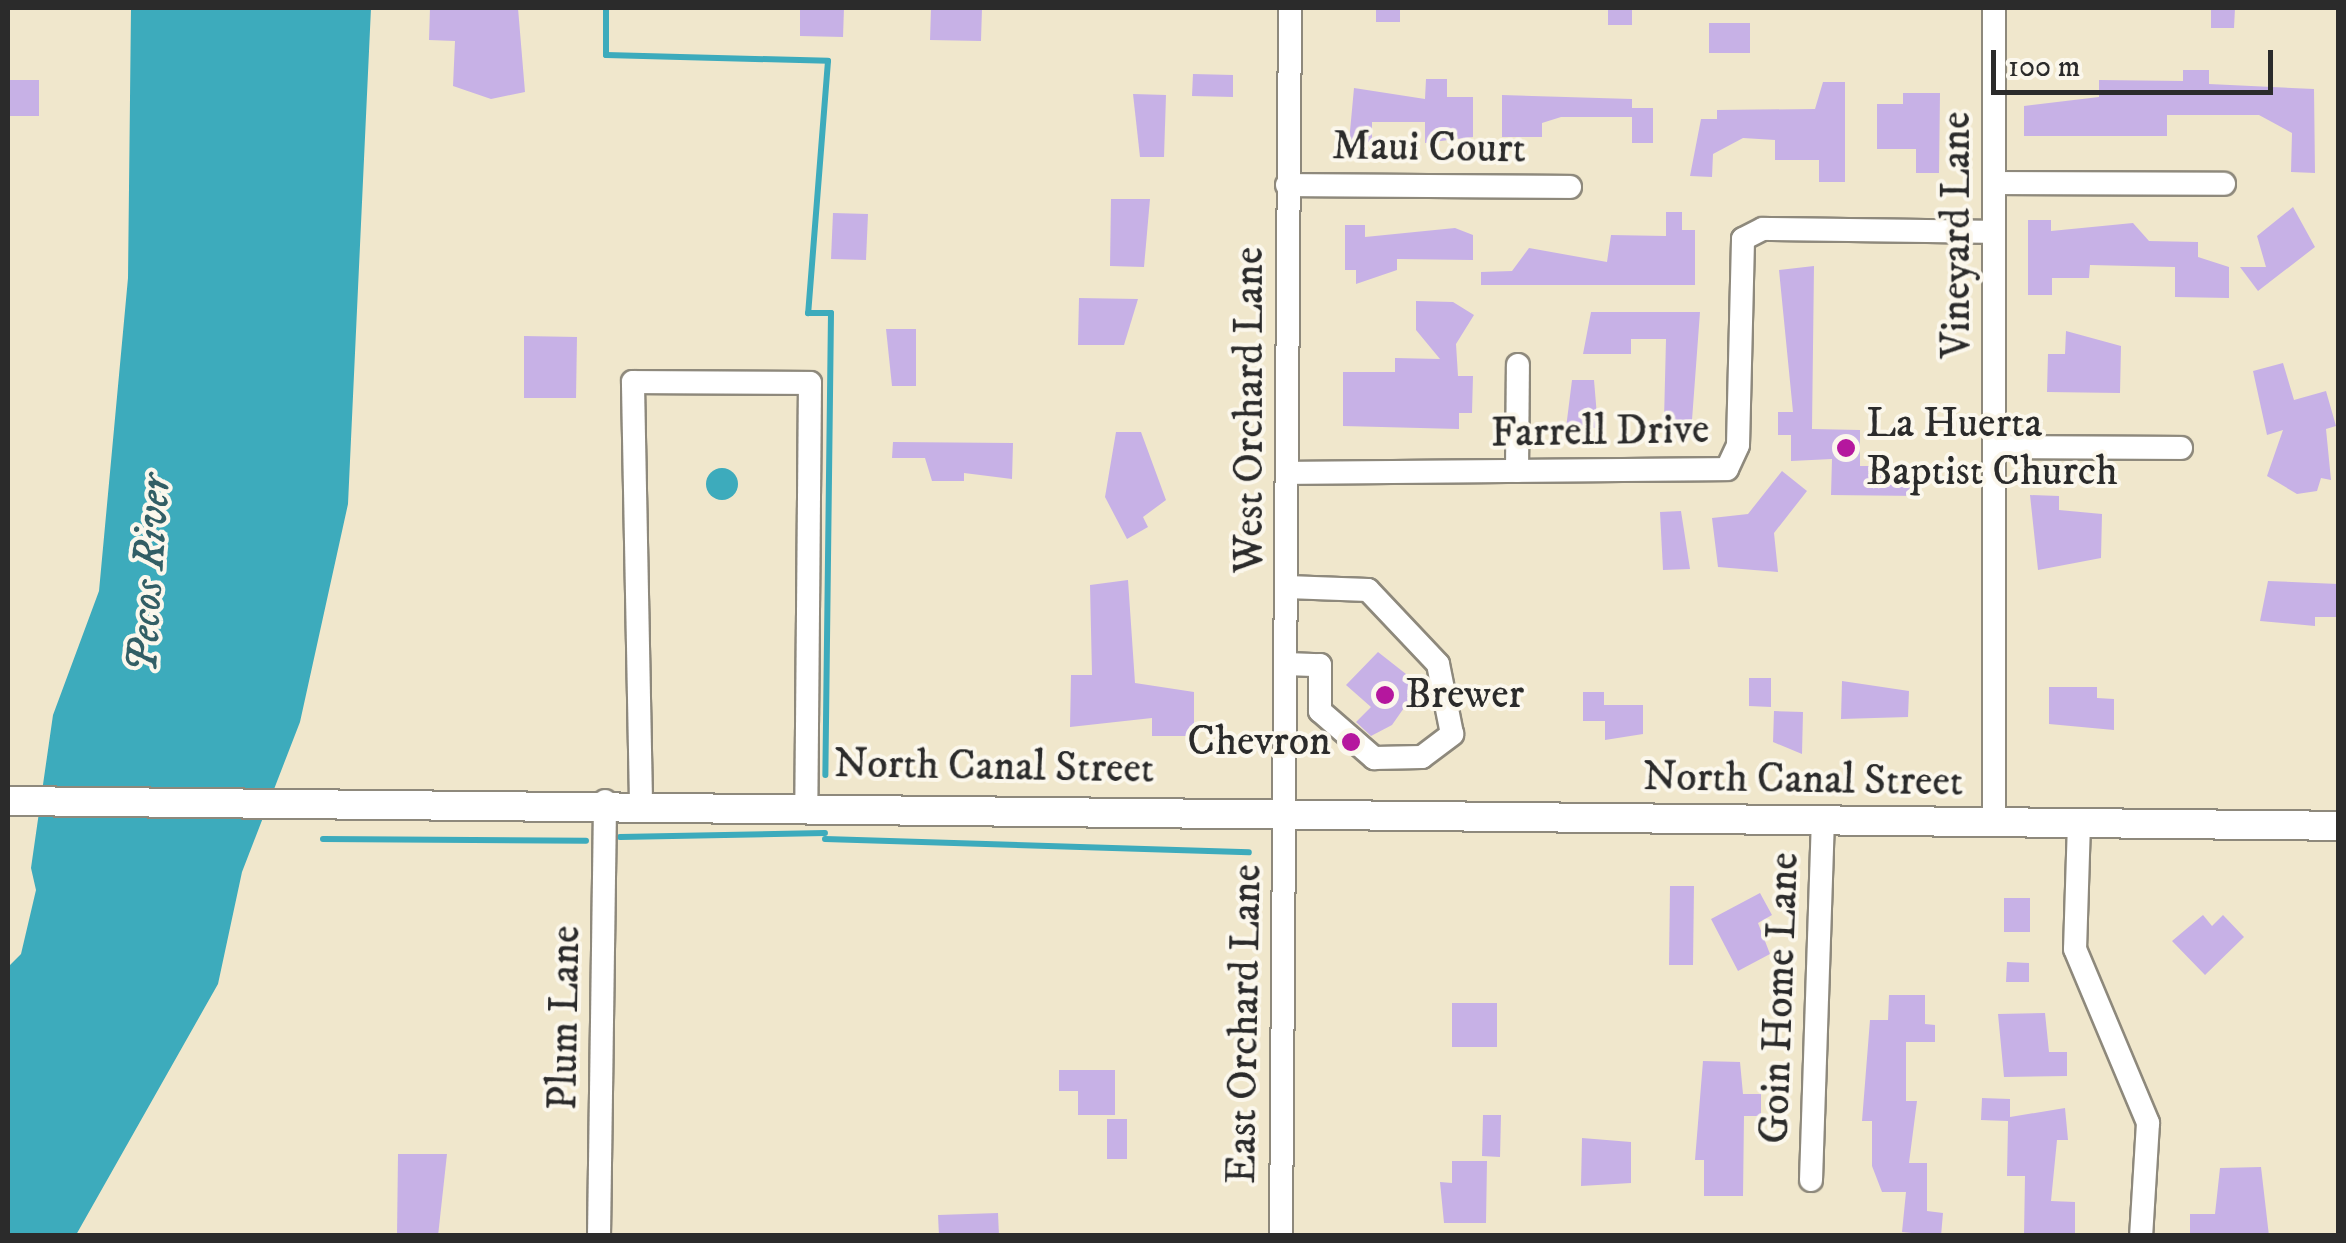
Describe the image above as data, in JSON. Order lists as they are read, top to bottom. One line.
{"streets":{"main road":["North Canal Street"],"street":["Maui Court","Vineyard Lane","West Orchard Lane","Farrell Drive","Goin Home Lane","Plum Lane","East Orchard Lane"]},"crossings":[["Maui Court","West Orchard Lane"],["Vineyard Lane","Farrell Drive"],["Vineyard Lane","North Canal Street"],["West Orchard Lane","Farrell Drive"],["West Orchard Lane","North Canal Street"],["West Orchard Lane","East Orchard Lane"],["North Canal Street","Goin Home Lane"],["North Canal Street","Plum Lane"],["North Canal Street","East Orchard Lane"]],"water":["Pecos River"],"places":["La Huerta Baptist Church","Brewer","Chevron"],"scale_bar":"100 m"}
